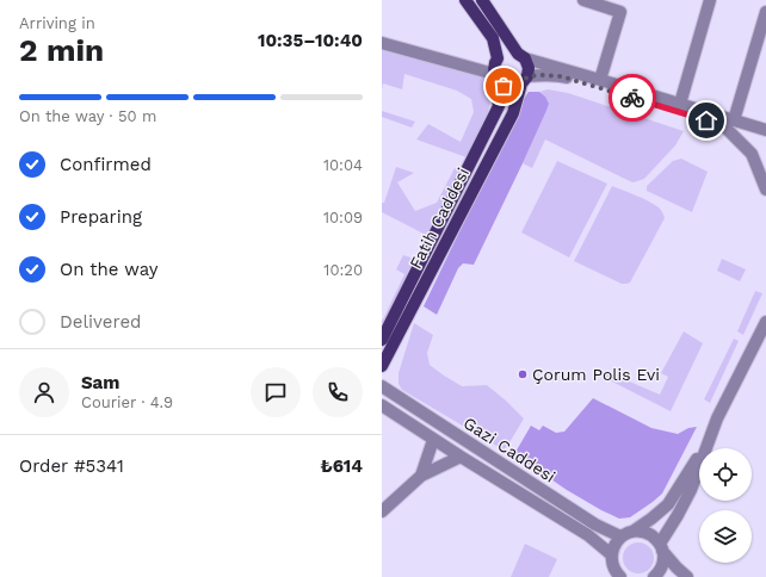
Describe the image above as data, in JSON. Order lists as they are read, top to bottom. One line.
{"streets":{"main road":["Fatih Caddesi"],"street":["Gazi Caddesi"]},"places":["Çorum Polis Evi"],"page":{"heading":["2 min","Arriving in","10:35–10:40"],"panel":["Sam","Courier · 4.9","Order #5341","₺614"],"bar":"On the way · 50 m","list":[["Confirmed","10:04"],["Preparing","10:09"],["On the way","10:20"],"Delivered"]}}
